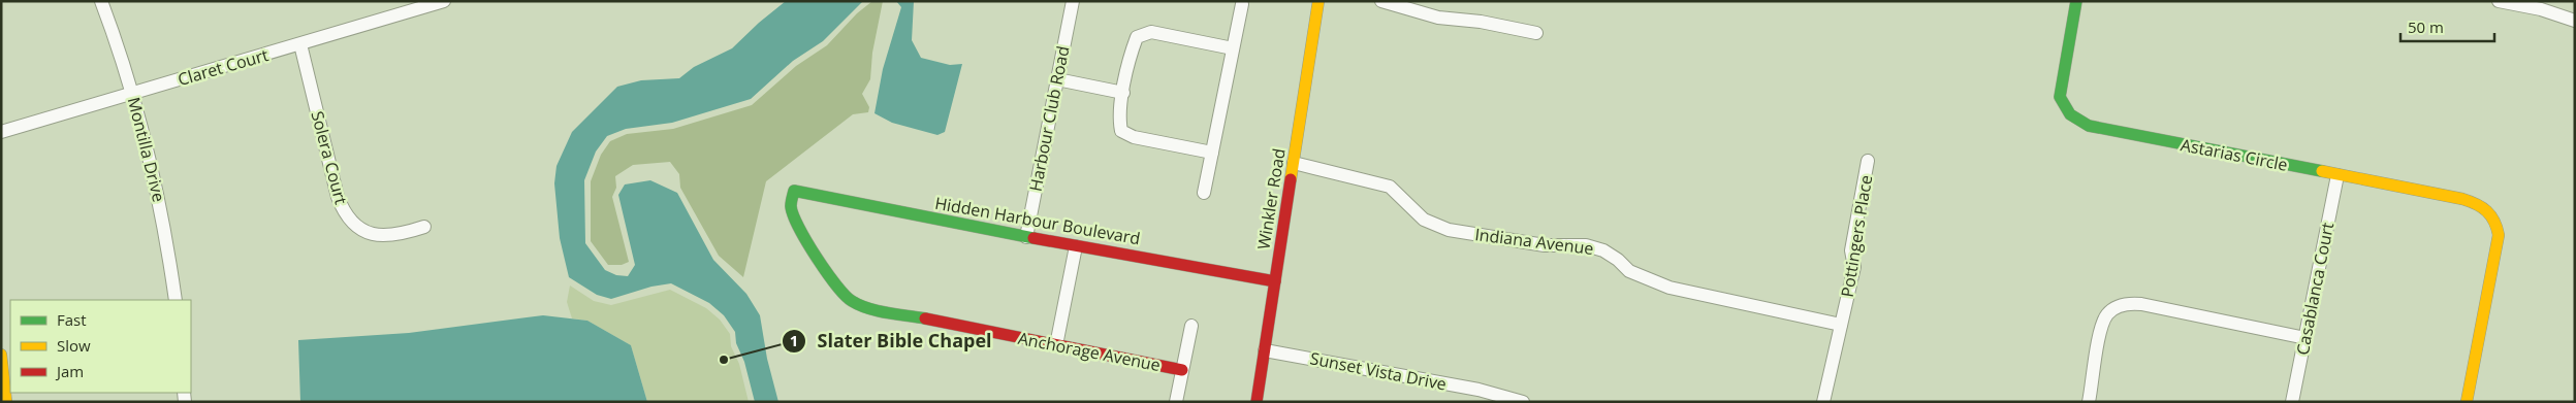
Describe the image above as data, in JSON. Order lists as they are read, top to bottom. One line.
{"streets":{"street":["Claret Court","Harbour Club Road","Montilla Drive","Astarias Circle","Solera Court","Winkler Road","Hidden Harbour Boulevard","Pottingers Place","Indiana Avenue","Casablanca Court","Anchorage Avenue","Sunset Vista Drive"]},"crossings":[["Claret Court","Montilla Drive"],["Claret Court","Solera Court"],["Harbour Club Road","Hidden Harbour Boulevard"],["Astarias Circle","Casablanca Court"],["Winkler Road","Hidden Harbour Boulevard"],["Winkler Road","Indiana Avenue"],["Winkler Road","Sunset Vista Drive"],["Hidden Harbour Boulevard","Anchorage Avenue"],["Pottingers Place","Indiana Avenue"]],"places":["Slater Bible Chapel"],"legend":["Fast","Slow","Jam"],"scale_bar":"50 m"}
